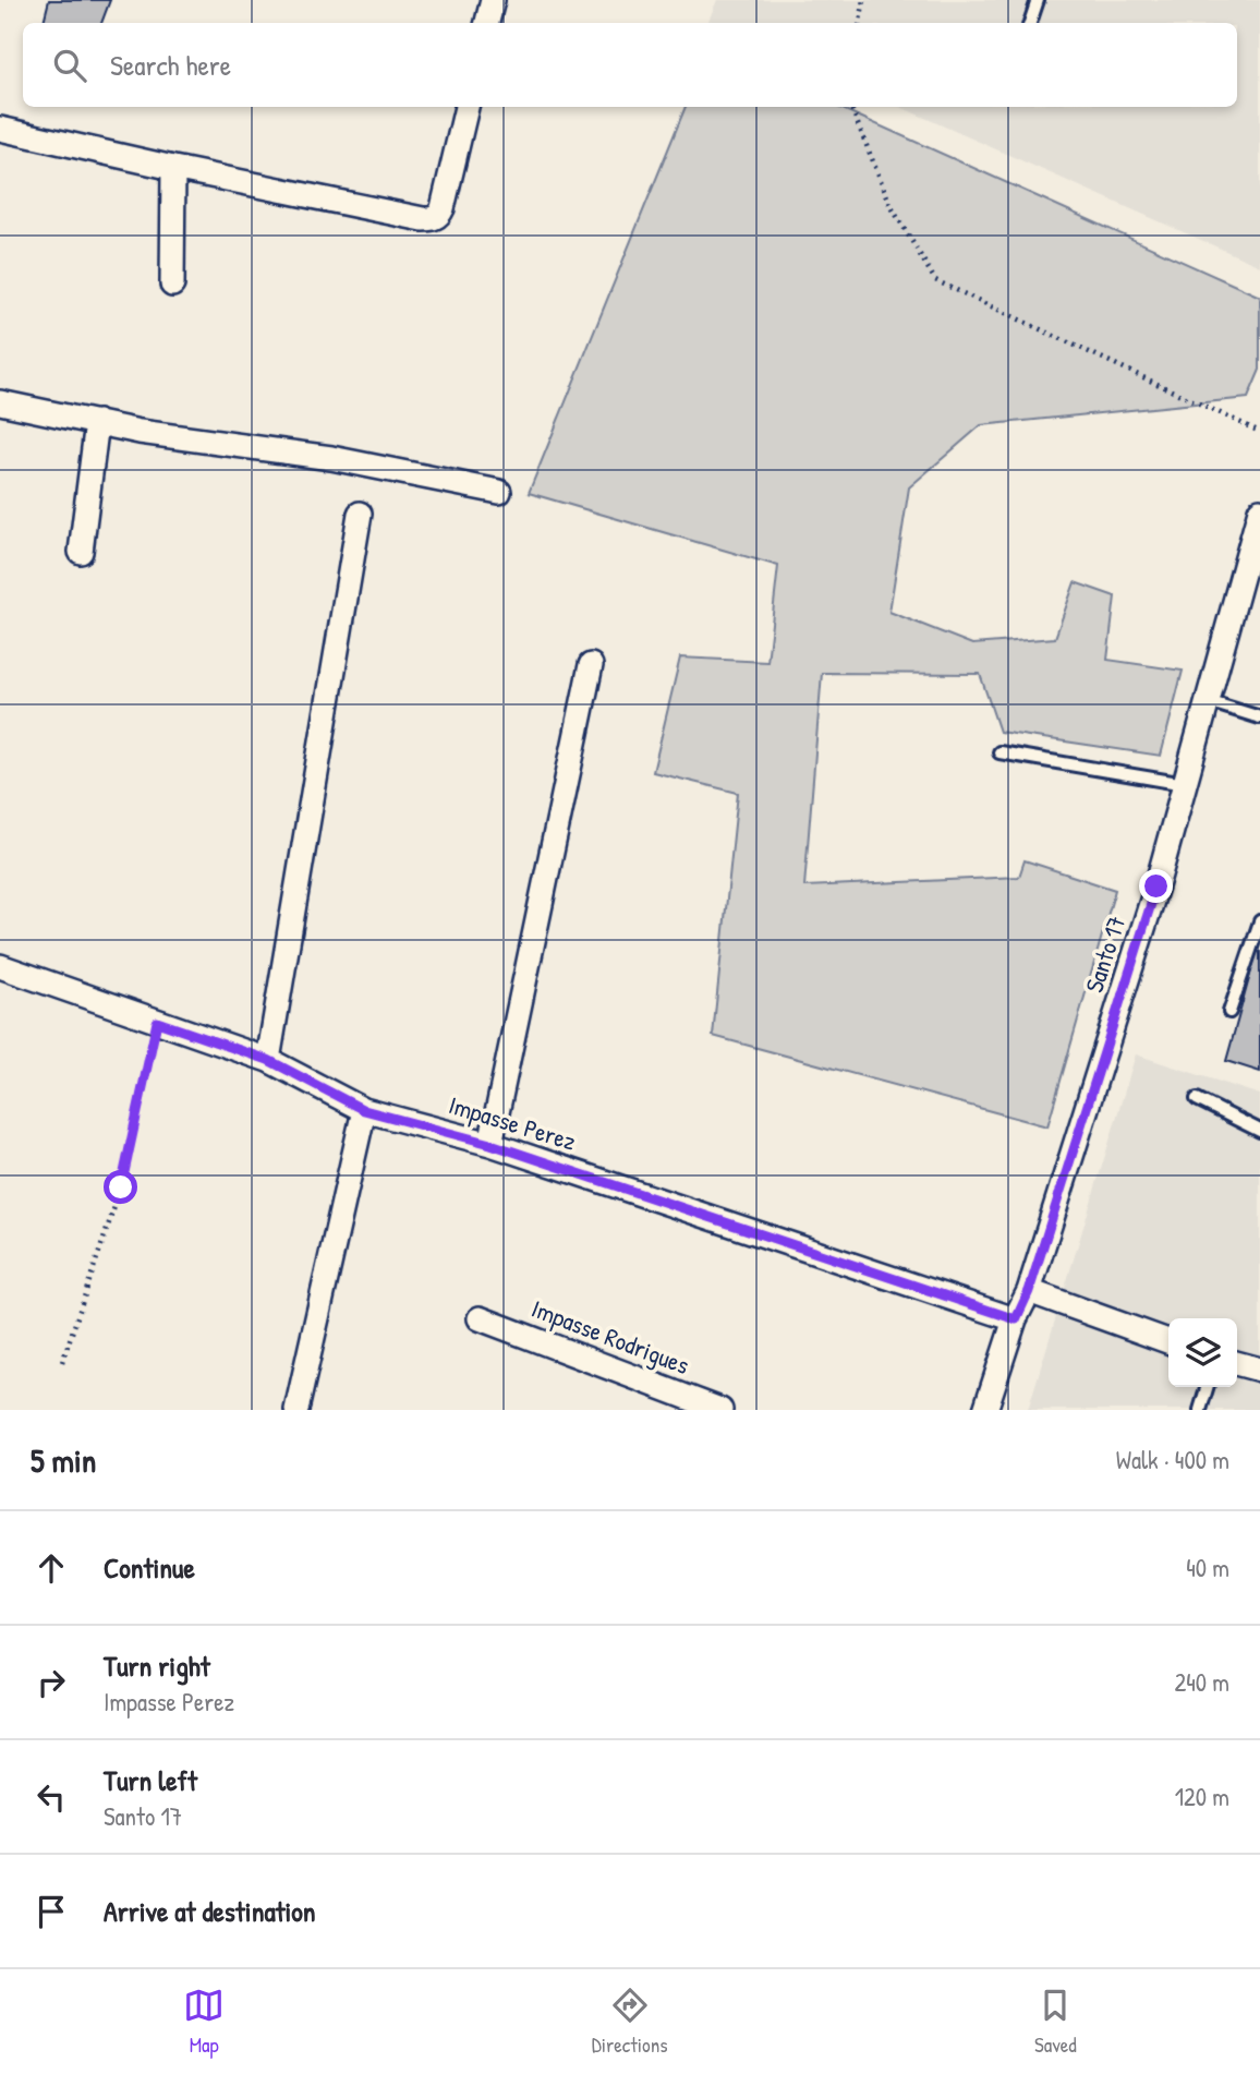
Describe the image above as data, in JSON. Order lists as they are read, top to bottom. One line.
{"streets":{"street":["Santo 17","Impasse Perez","Impasse Rodrigues"]},"crossings":[["Santo 17","Impasse Perez"]],"page":{"search":"Search here","heading":["5 min","Walk · 400 m"],"list":[["Continue","40 m"],["Turn right","Impasse Perez","240 m"],["Turn left","Santo 17","120 m"],"Arrive at destination"],"nav":["Map","Directions","Saved"]}}
